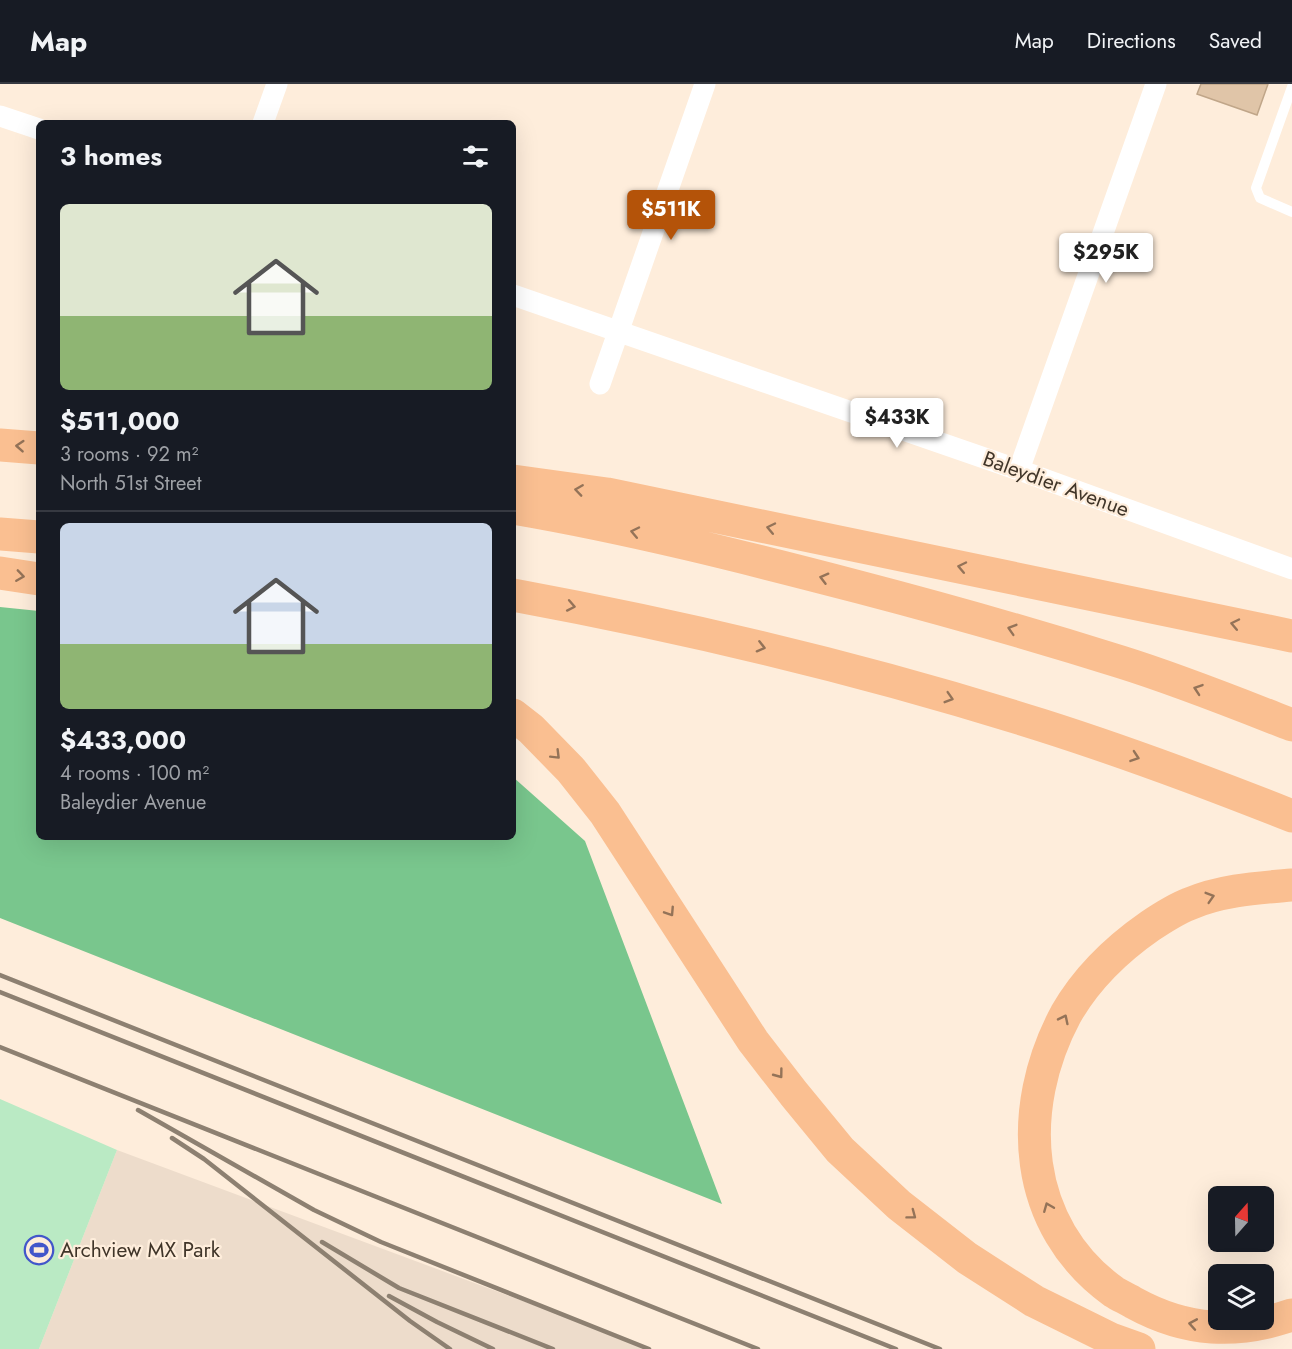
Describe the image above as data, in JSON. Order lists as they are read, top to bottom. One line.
{"streets":{"street":["Baleydier Avenue"]},"places":{"sports":["Archview MX Park"]},"north":"top","page":{"header":"Map","nav":["Map","Directions","Saved"],"heading":"3 homes","price":["$511K","$295K","$433K"],"list":[{"name":"$511,000","note":"3 rooms · 92 m² · North 51st Street"},{"name":"$433,000","note":"4 rooms · 100 m² · Baleydier Avenue"}]}}
